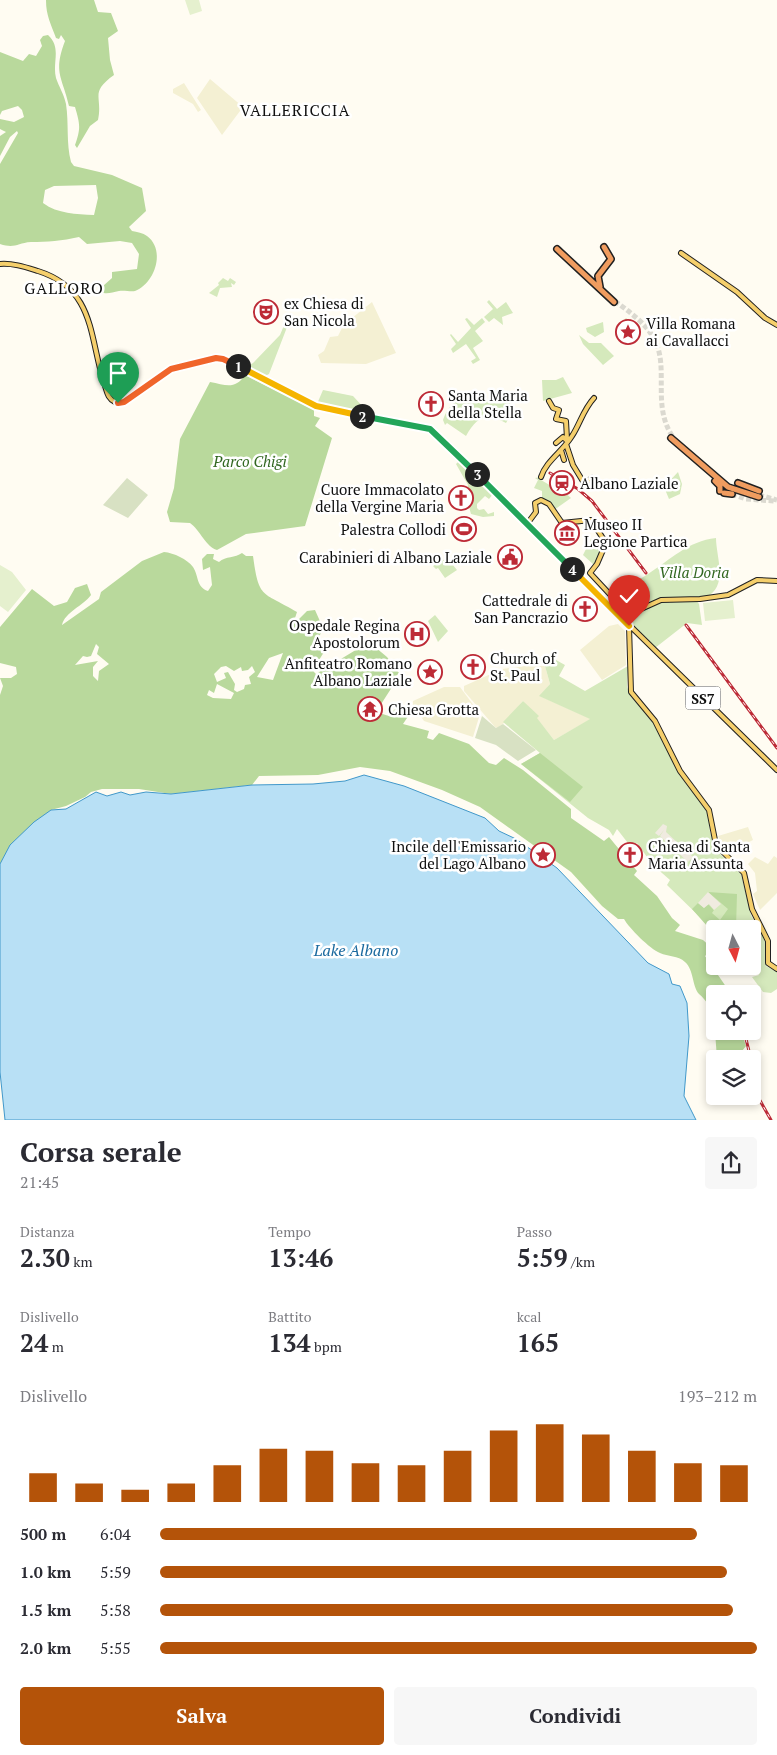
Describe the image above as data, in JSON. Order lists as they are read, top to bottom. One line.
{"streets":{"main road":["SS7"]},"districts":["VALLERICCIA","GALLORO"],"water":["Lake Albano"],"parks":["Parco Chigi","Villa Doria"],"places":{"theatre":["ex Chiesa di San Nicola"],"place":["Villa Romana ai Cavallacci","Anfiteatro Romano Albano Laziale","Incile dell'Emissario del Lago Albano"],"church":["Santa Maria della Stella","Cuore Immacolato della Vergine Maria","Cattedrale di San Pancrazio","Church of St. Paul","Chiesa di Santa Maria Assunta"],"station":["Albano Laziale"],"sports":["Palestra Collodi"],"museum":["Museo II Legione Partica"],"public building":["Carabinieri di Albano Laziale"],"hospital":["Ospedale Regina Apostolorum"],"temple":["Chiesa Grotta"]},"north":"bottom","page":{"pins":["1","2","3","4"],"heading":["Corsa serale","21:45"],"stats":[["Distanza","2.30 km"],["Tempo","13:46"],["Passo","5:59 /km"],["Dislivello","24 m"],["Battito","134 bpm"],["kcal","165"]],"chart":["Dislivello","193–212 m"],"list":[{"name":"500 m","note":"6:04"},{"name":"1.0 km","note":"5:59"},{"name":"1.5 km","note":"5:58"},{"name":"2.0 km","note":"5:55"}],"buttons":["Salva","Condividi"]}}
